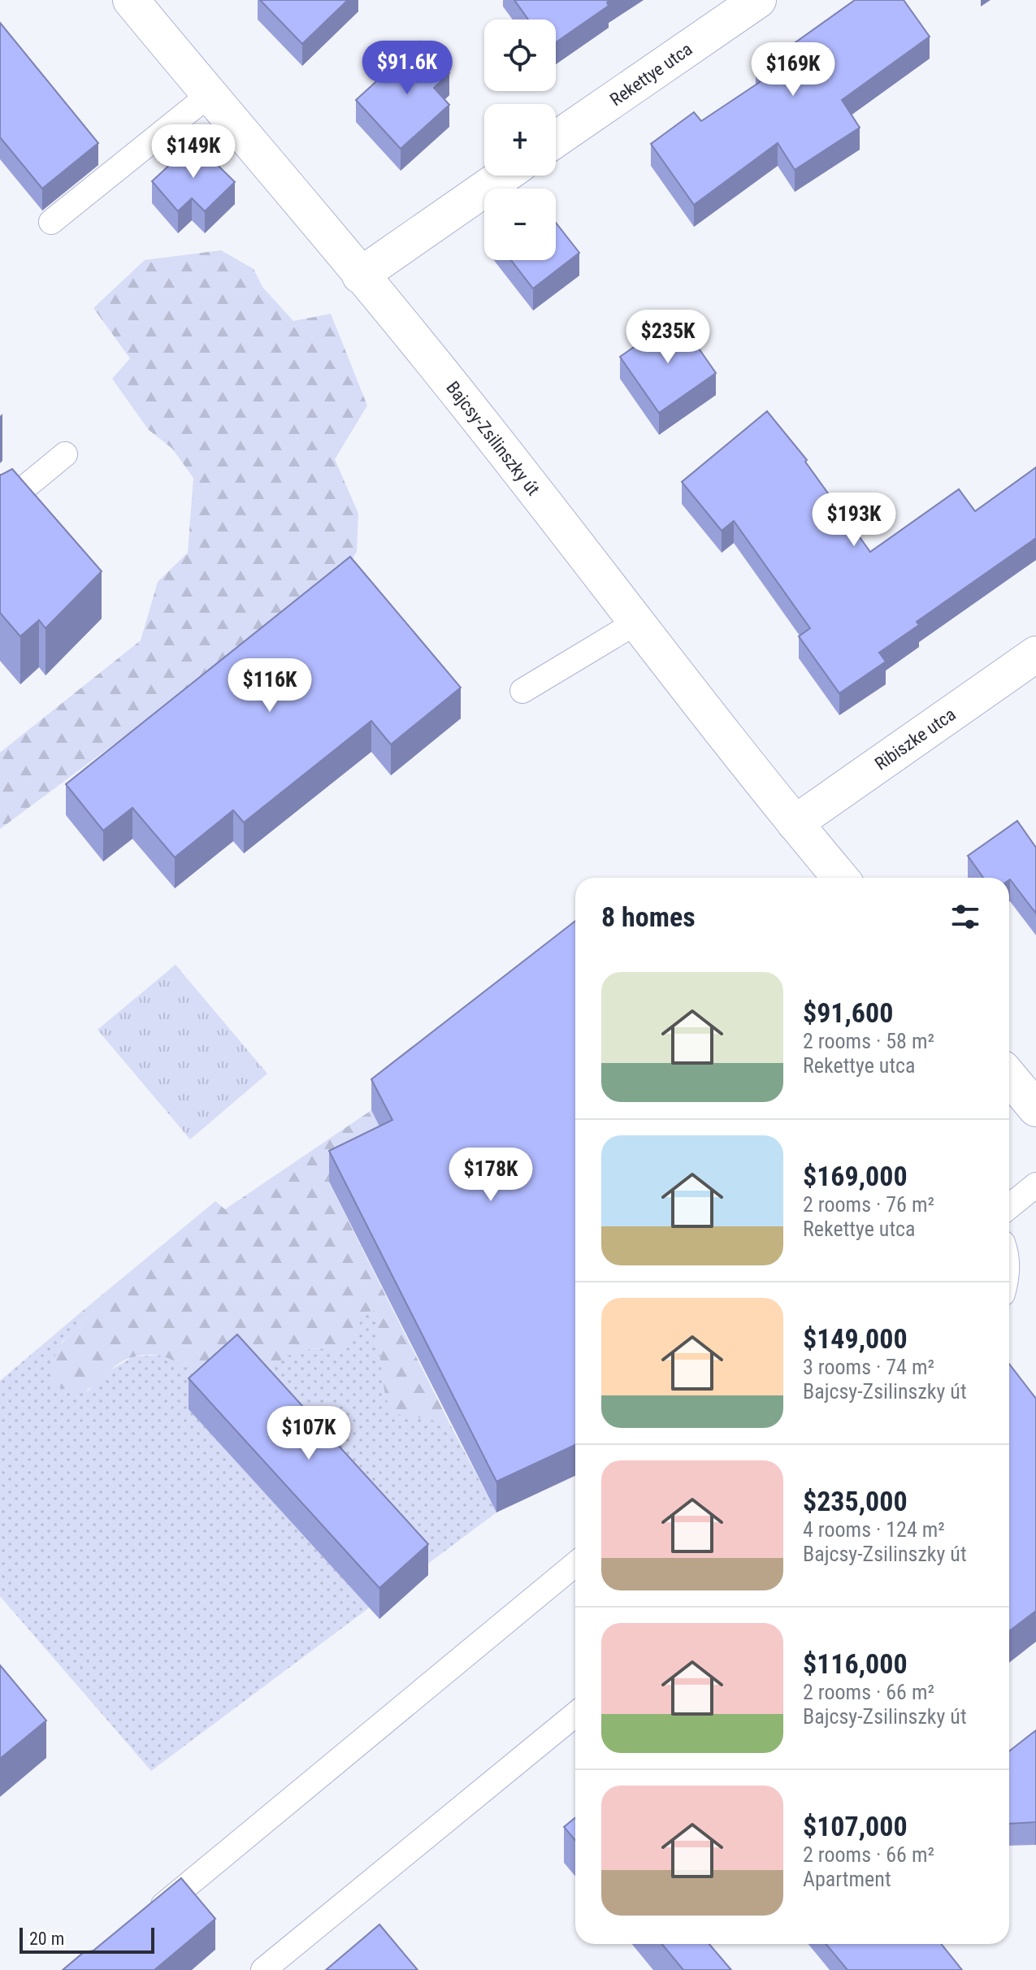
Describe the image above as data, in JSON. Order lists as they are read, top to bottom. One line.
{"streets":{"main road":["Rekettye utca","Bajcsy-Zsilinszky út","Ribiszke utca"]},"crossings":[["Bajcsy-Zsilinszky út","Ribiszke utca"]],"scale_bar":"20 m","page":{"map_buttons":["+","−"],"price":["$91.6K","$169K","$149K","$235K","$193K","$116K","$178K","$107K"],"heading":"8 homes","list":[{"name":"$91,600","note":"2 rooms · 58 m² · Rekettye utca"},{"name":"$169,000","note":"2 rooms · 76 m² · Rekettye utca"},{"name":"$149,000","note":"3 rooms · 74 m² · Bajcsy-Zsilinszky út"},{"name":"$235,000","note":"4 rooms · 124 m² · Bajcsy-Zsilinszky út"},{"name":"$116,000","note":"2 rooms · 66 m² · Bajcsy-Zsilinszky út"},{"name":"$107,000","note":"2 rooms · 66 m² · Apartment"}],"scale":"20 m"}}
